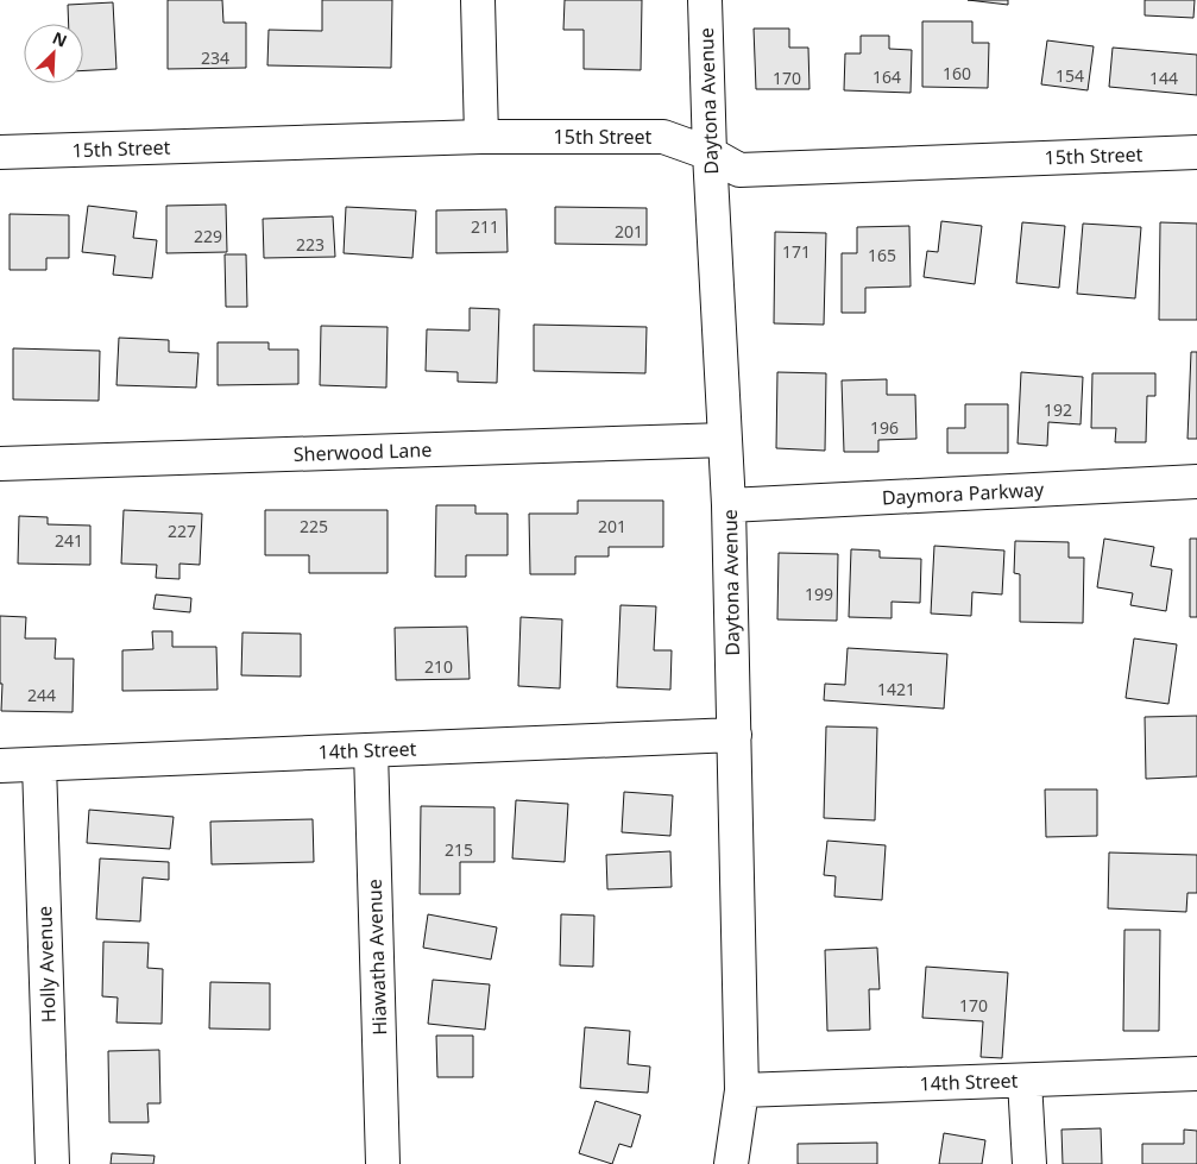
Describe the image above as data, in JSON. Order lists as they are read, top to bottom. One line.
{"streets":{"street":["Daytona Avenue","15th Street","Sherwood Lane","Daymora Parkway","14th Street","Hiawatha Avenue","Holly Avenue"]},"crossings":[["Daytona Avenue","15th Street"],["Daytona Avenue","Sherwood Lane"],["Daytona Avenue","Daymora Parkway"],["Daytona Avenue","14th Street"],["14th Street","Hiawatha Avenue"],["14th Street","Holly Avenue"]],"house_numbers":["234","160","154","164","170","144","211","201","229","223","171","165","192","196","225","201","227","241","199","210","1421","244","215","170"],"north":"top right"}
